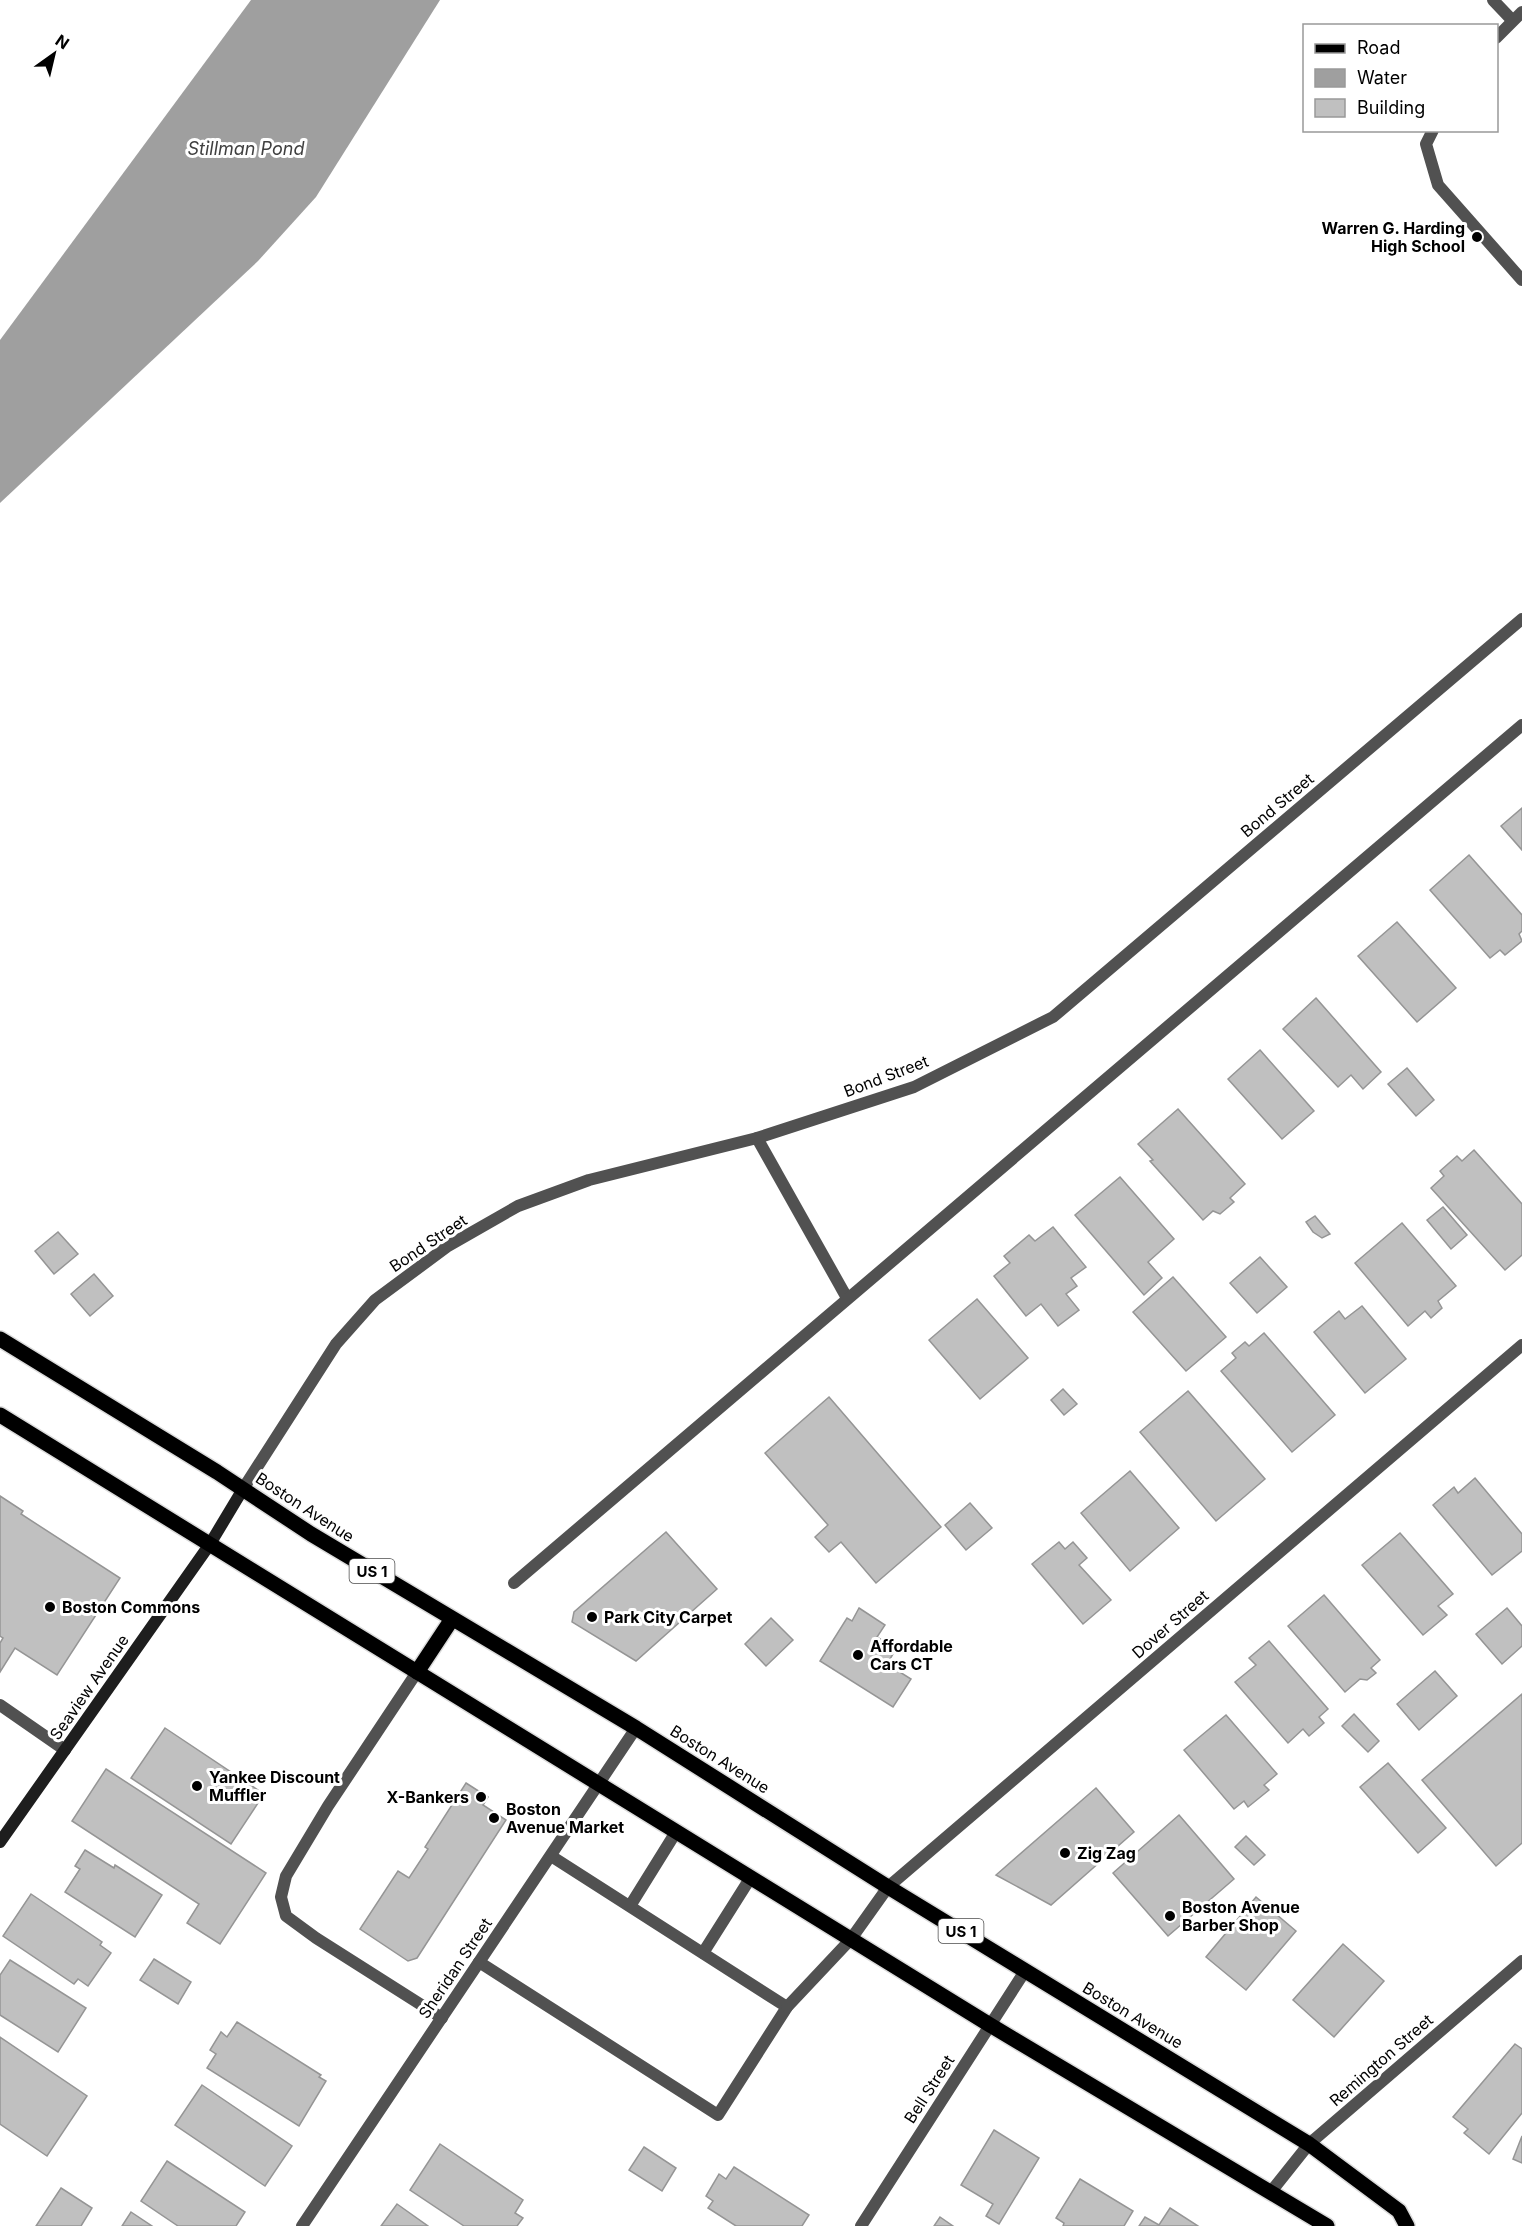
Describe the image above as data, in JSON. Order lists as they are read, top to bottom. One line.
{"streets":{"main road":["Boston Avenue","US 1","Seaview Avenue"],"street":["Bond Street","Dover Street","Sheridan Street","Remington Street","Bell Street"]},"crossings":[["Bond Street","Boston Avenue"],["Bond Street","Seaview Avenue"],["Boston Avenue","Dover Street"],["Boston Avenue","Seaview Avenue"],["Boston Avenue","Sheridan Street"],["Boston Avenue","Remington Street"],["Boston Avenue","Bell Street"],["Dover Street","Sheridan Street"]],"water":["Stillman Pond"],"places":["Warren G. Harding High School","Boston Commons","Park City Carpet","Affordable Cars CT","Yankee Discount Muffler","X-Bankers","Boston Avenue Market","Zig Zag","Boston Avenue Barber Shop"],"legend":["Road","Water","Building"],"north":"top right"}
